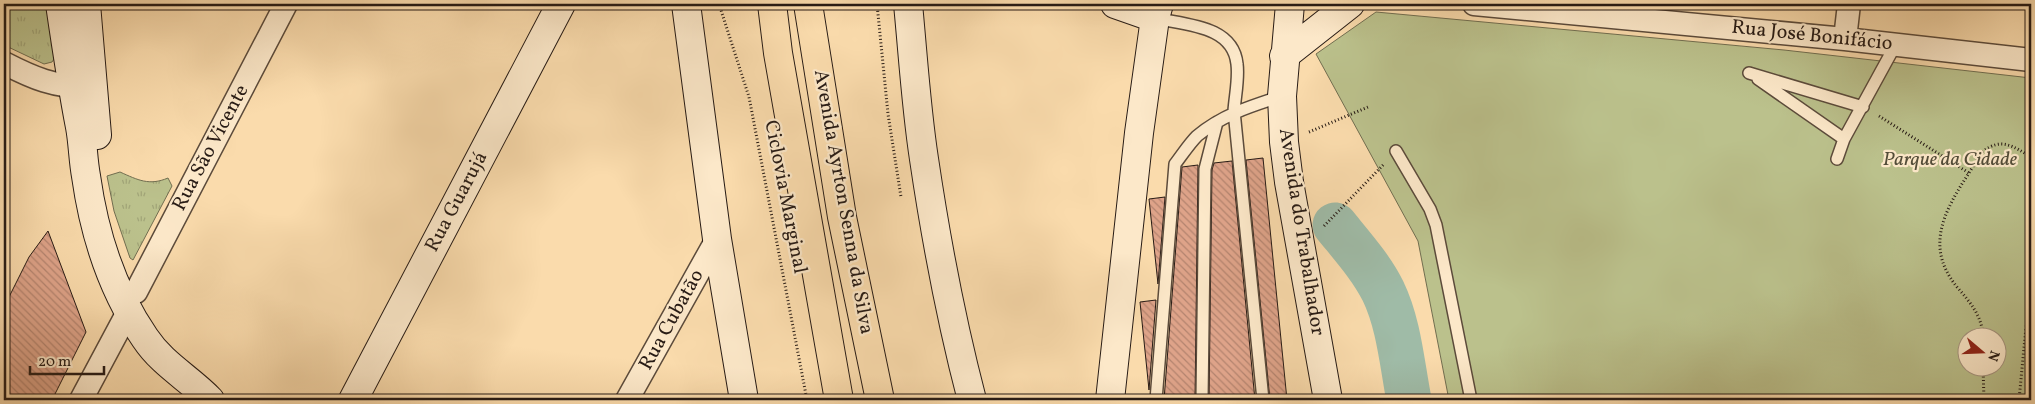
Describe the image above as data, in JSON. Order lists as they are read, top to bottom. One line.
{"streets":{"highway":["Avenida Ayrton Senna da Silva"],"main road":["Rua Guarujá","Avenida do Trabalhador"],"street":["Rua José Bonifácio","Rua São Vicente","Rua Cubatão"],"path":["Ciclovia Marginal"]},"parks":["Parque da Cidade"],"scale_bar":"20 m","north":"right"}
